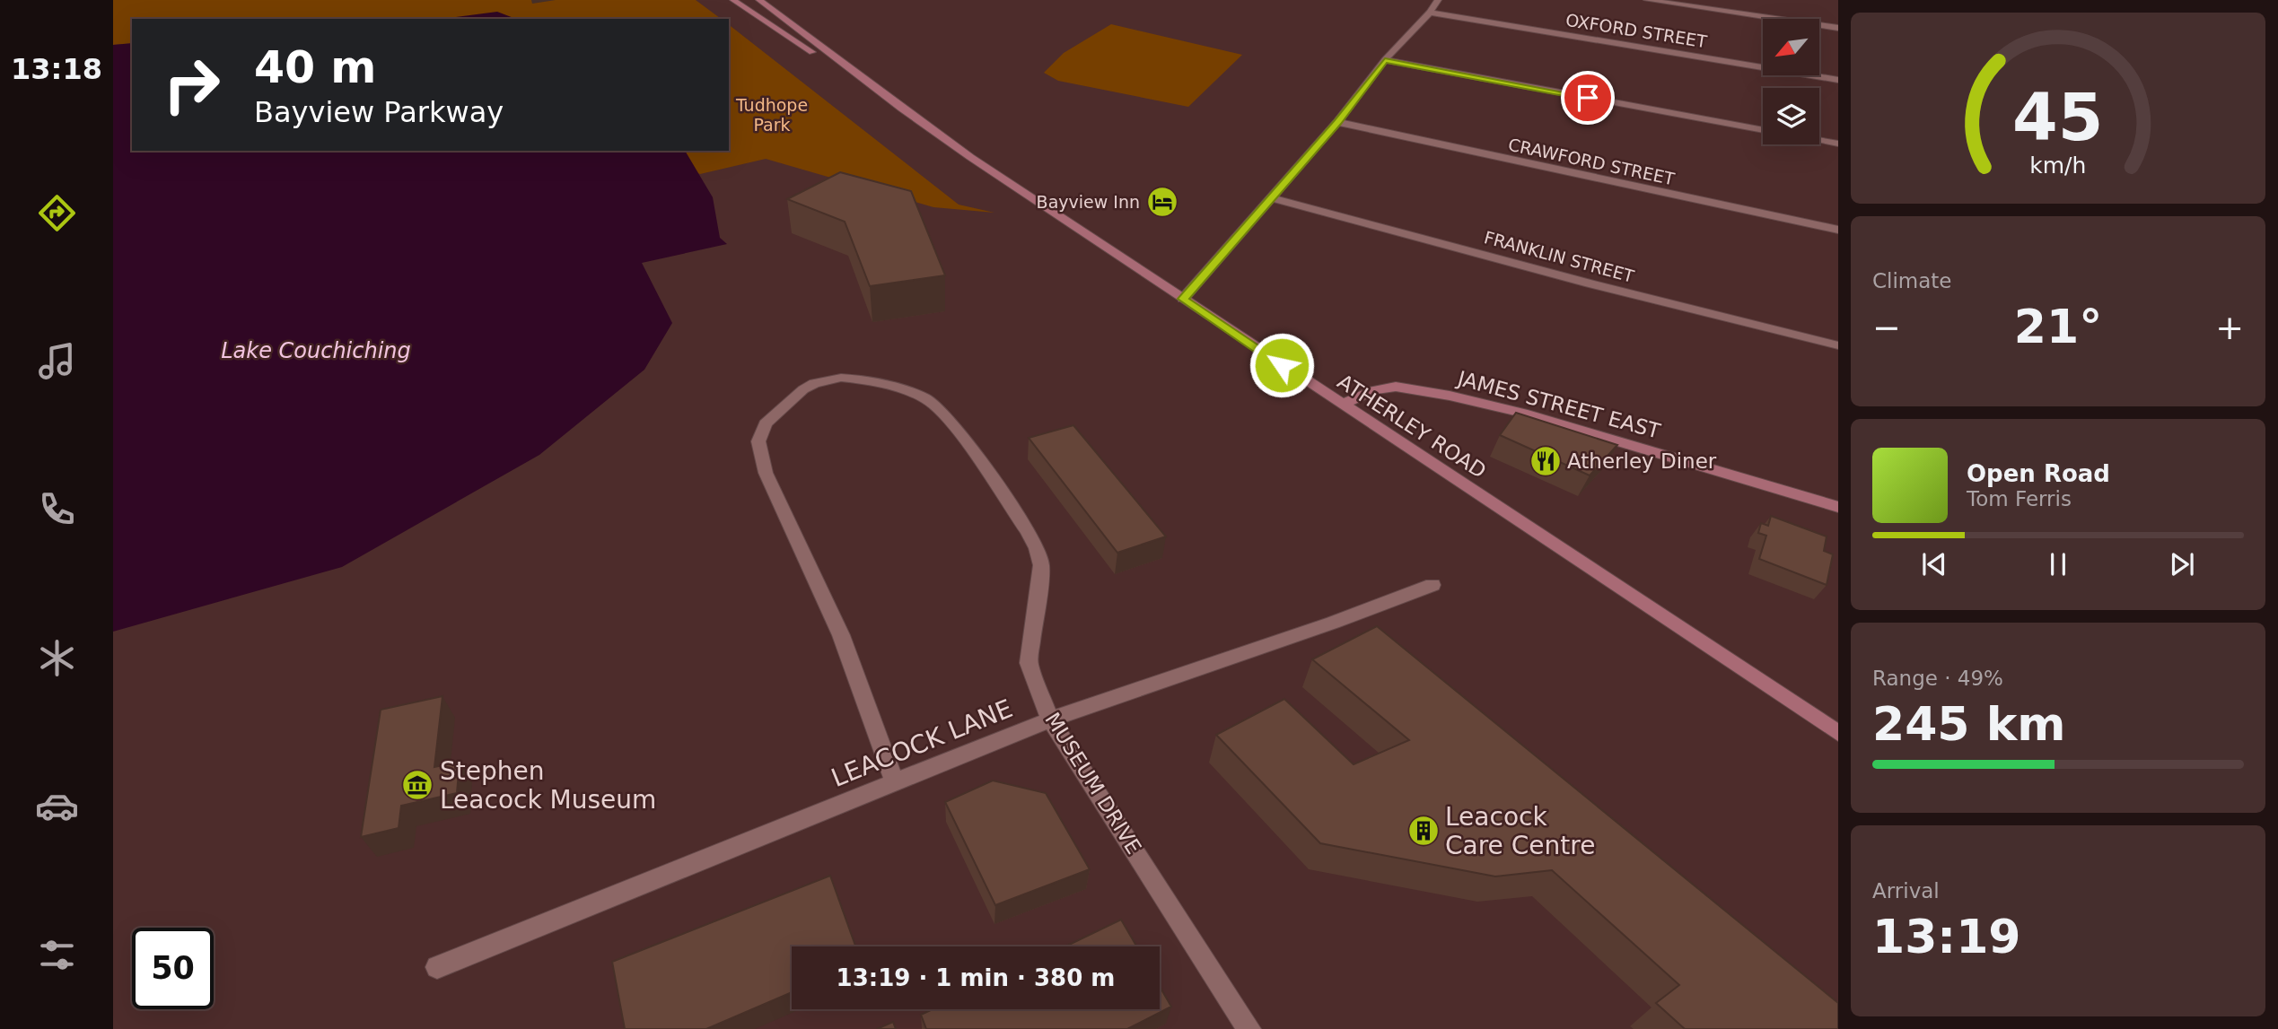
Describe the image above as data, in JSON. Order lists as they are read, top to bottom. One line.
{"streets":{"main road":["JAMES STREET EAST","ATHERLEY ROAD"],"street":["OXFORD STREET","CRAWFORD STREET","FRANKLIN STREET","LEACOCK LANE","MUSEUM DRIVE"]},"crossings":[["JAMES STREET EAST","ATHERLEY ROAD"],["LEACOCK LANE","MUSEUM DRIVE"]],"water":["Lake Couchiching"],"parks":["Tudhope Park"],"places":{"hotel":["Bayview Inn"],"restaurant":["Atherley Diner"],"museum":["Stephen Leacock Museum"],"building":["Leacock Care Centre"]},"north":"bottom left","page":{"tabs":"13:18","turn":["40 m","Bayview Parkway"],"tile":["Climate",["Range · 49%","245 km"],["Arrival","13:19"]],"heat":["−","21°","+"],"song":["Open Road","Tom Ferris"],"limit":"50","trip":"13:19 · 1 min · 380 m","gauge":["45","km/h"]}}
